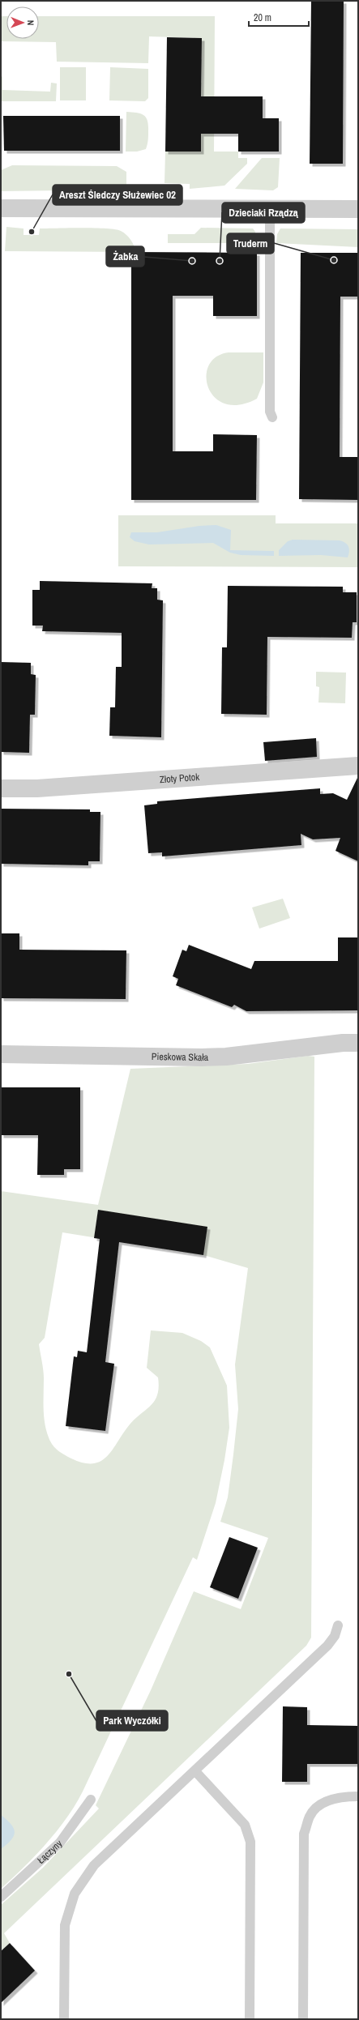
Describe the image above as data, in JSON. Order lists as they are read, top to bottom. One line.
{"streets":{"street":["Złoty Potok","Pieskowa Skała"],"lane":["Łączyny"]},"places":["Areszt Śledczy Służewiec 02","Truderm","Żabka","Dzieciaki Rządzą","Park Wyczółki"],"scale_bar":"20 m","north":"right"}
